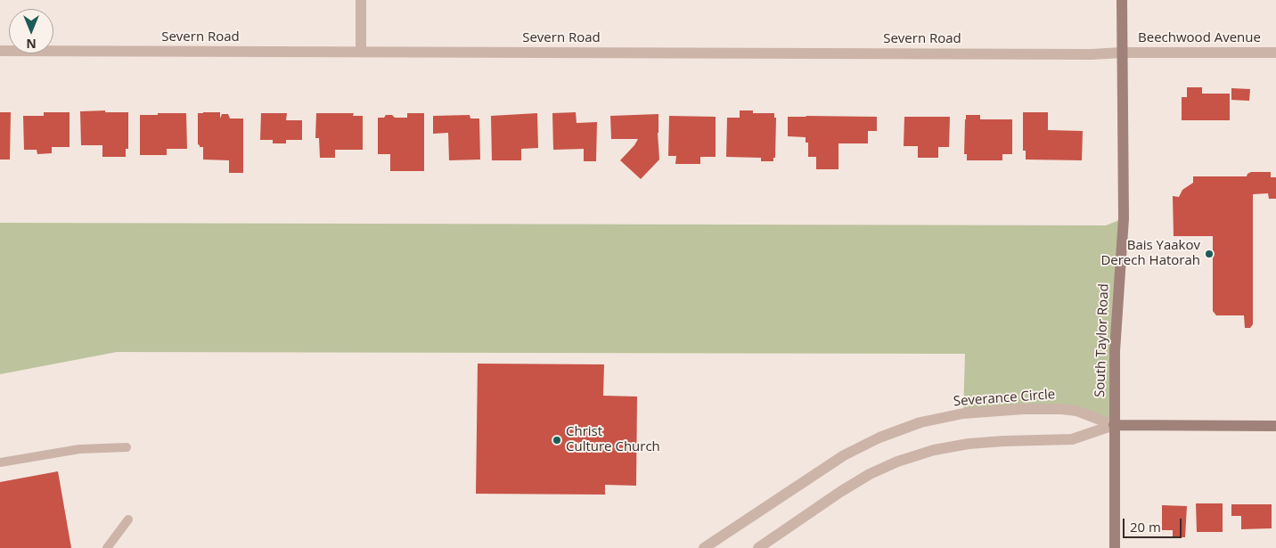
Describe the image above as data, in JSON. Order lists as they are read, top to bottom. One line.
{"streets":{"main road":["South Taylor Road"],"street":["Severn Road","Beechwood Avenue","Severance Circle"]},"crossings":[["Severn Road","Beechwood Avenue"],["Severn Road","South Taylor Road"],["Beechwood Avenue","South Taylor Road"],["South Taylor Road","Severance Circle"]],"places":["Bais Yaakov Derech Hatorah","Christ Culture Church"],"scale_bar":"20 m","north":"bottom"}
